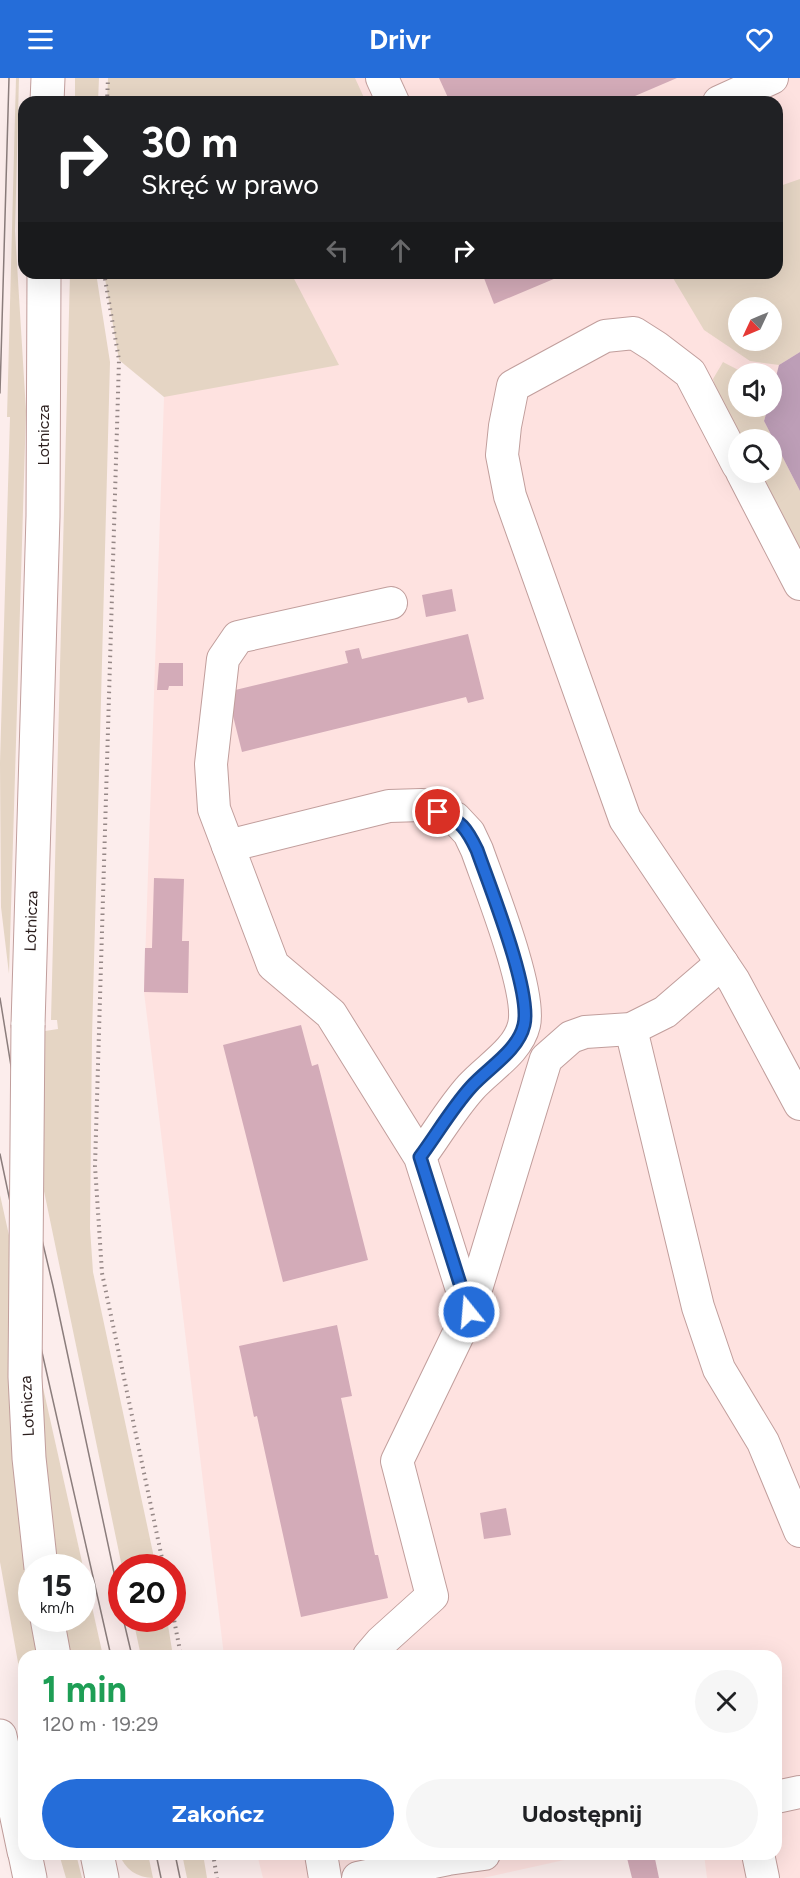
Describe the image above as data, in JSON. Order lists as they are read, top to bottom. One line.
{"streets":{"main road":["Lotnicza"]},"north":"bottom left","page":{"header":"Drivr","turn":["30 m","Skręć w prawo"],"speed":"15 km/h","limit":"20","heading":["1 min","120 m · 19:29"],"buttons":["Zakończ","Udostępnij"]}}
